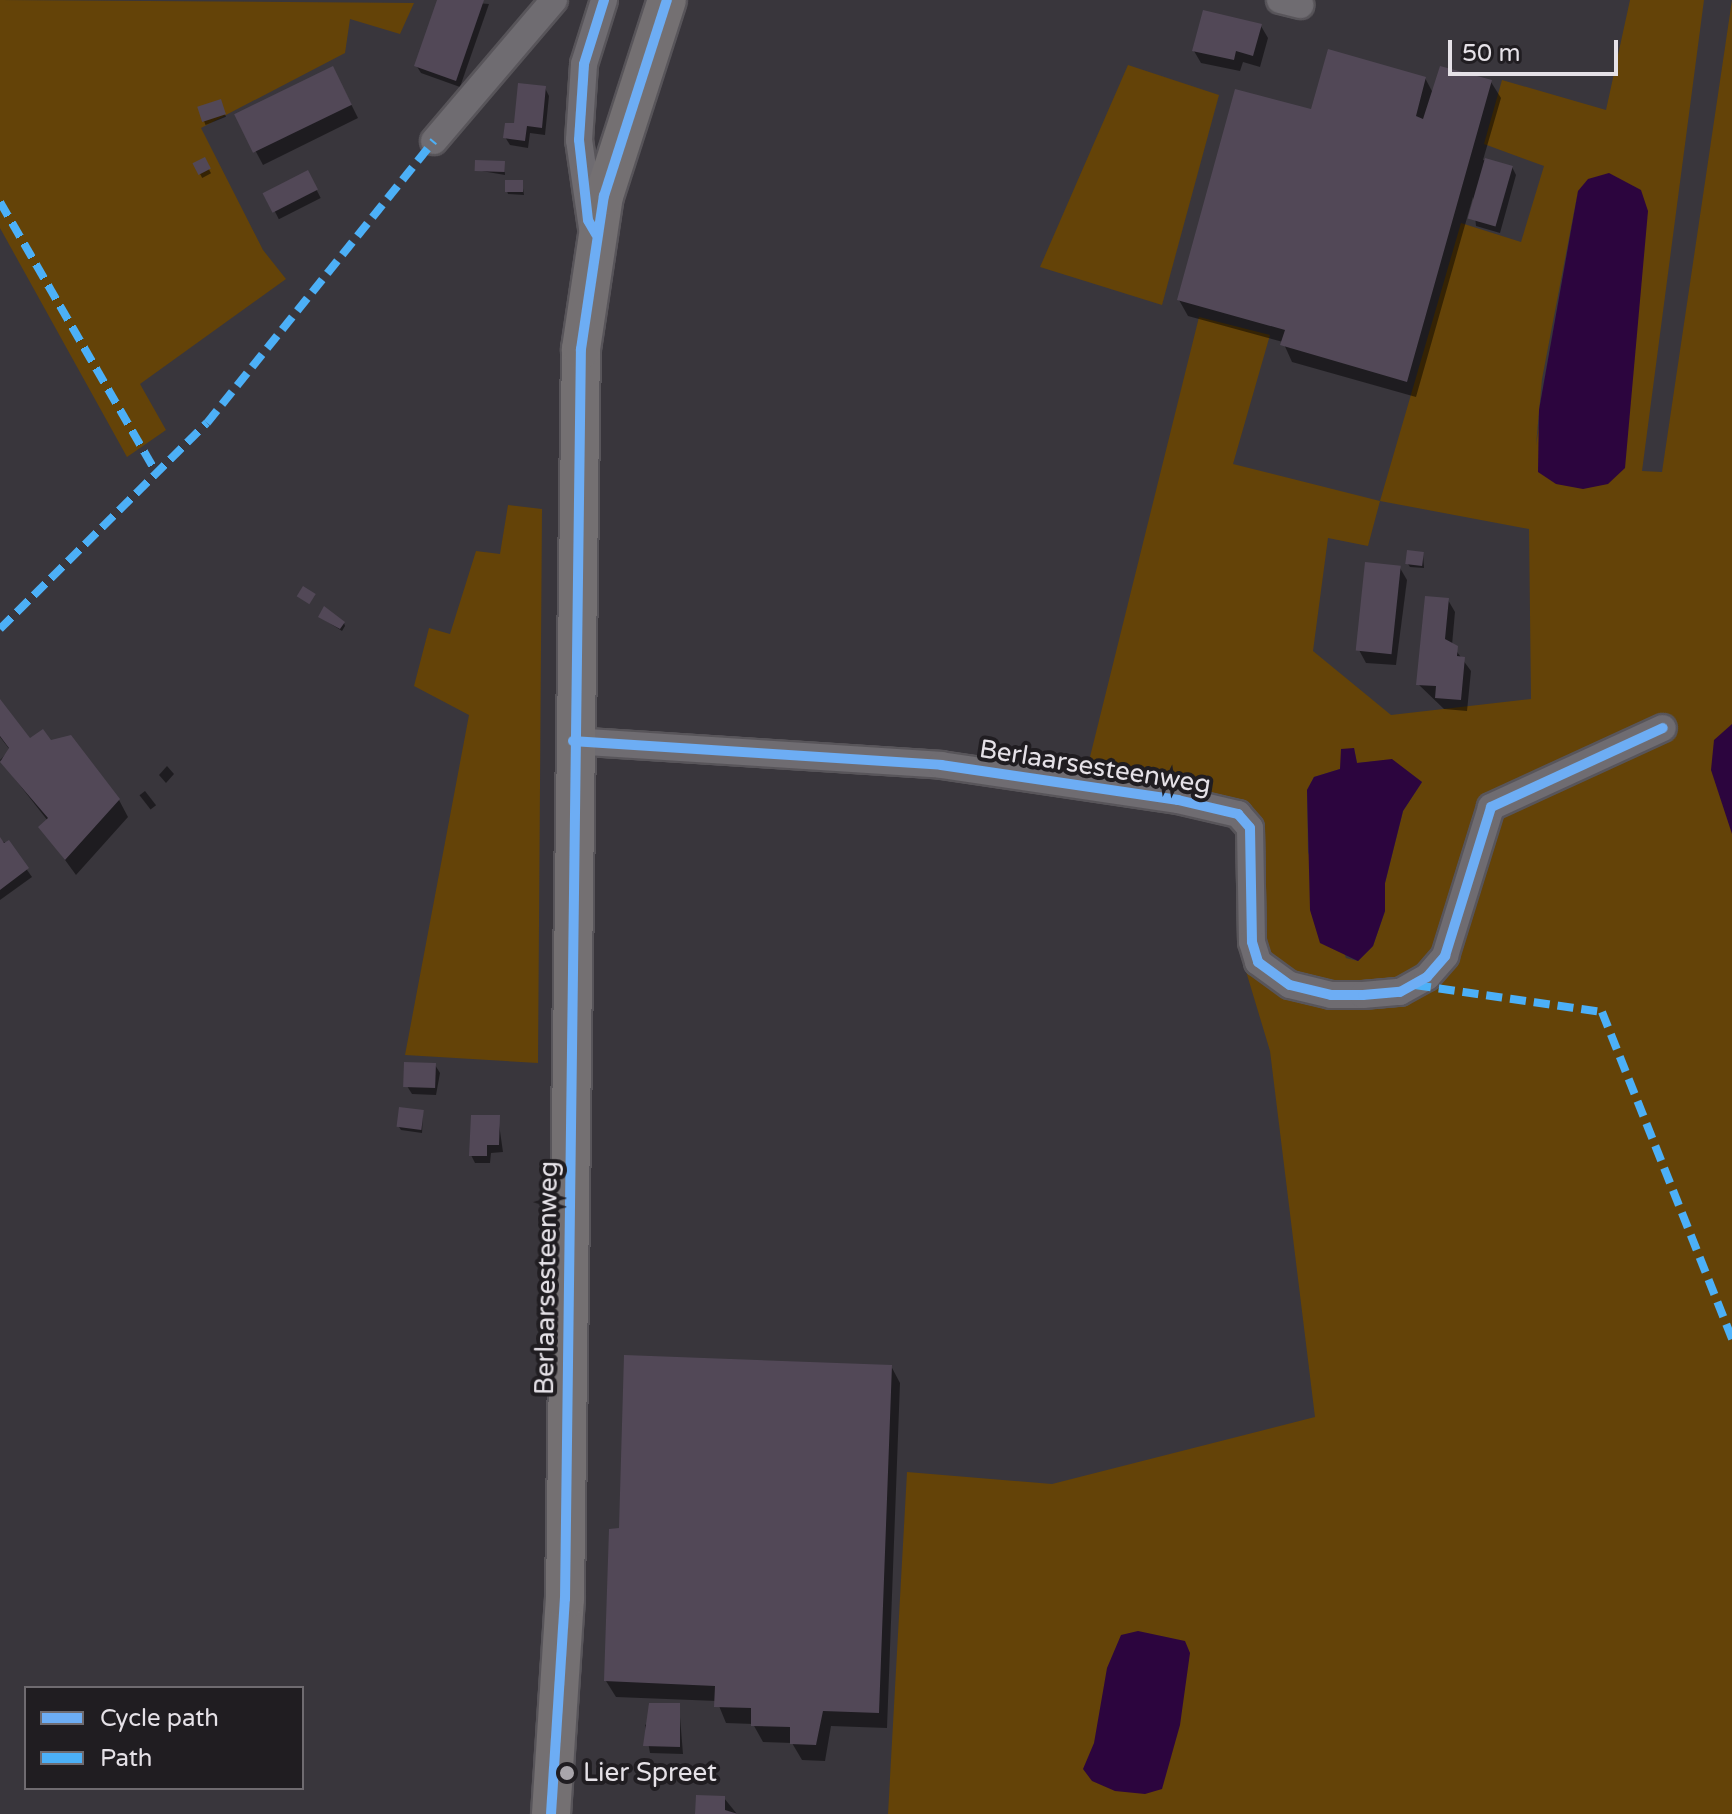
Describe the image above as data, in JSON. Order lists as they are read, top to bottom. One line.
{"streets":{"street":["Berlaarsesteenweg"]},"places":["Lier Spreet"],"legend":["Cycle path","Path"],"scale_bar":"50 m"}
